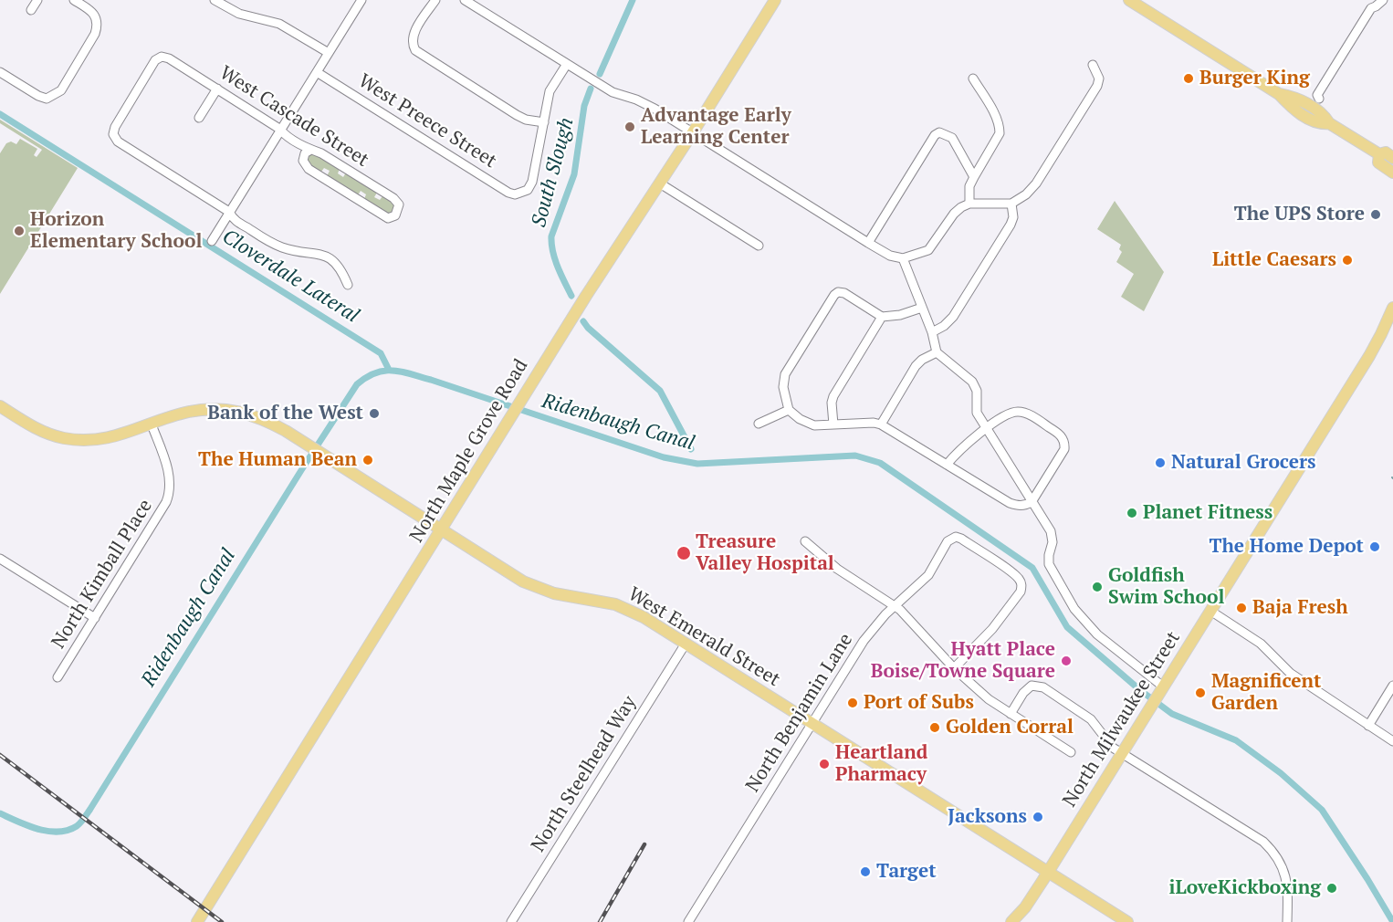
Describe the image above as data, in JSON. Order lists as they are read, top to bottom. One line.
{"streets":{"main road":["North Maple Grove Road","West Emerald Street","North Milwaukee Street"],"street":["West Cascade Street","West Preece Street","North Kimball Place","North Benjamin Lane","North Steelhead Way"]},"crossings":[["North Maple Grove Road","West Emerald Street"],["North Kimball Place","West Emerald Street"],["West Emerald Street","North Benjamin Lane"],["West Emerald Street","North Milwaukee Street"],["West Emerald Street","North Steelhead Way"]],"water":["South Slough","Cloverdale Lateral","Ridenbaugh Canal"],"places":["Burger King","Advantage Early Learning Center","The UPS Store","Horizon Elementary School","Little Caesars","Bank of the West","The Human Bean","Natural Grocers","Planet Fitness","The Home Depot","Treasure Valley Hospital","Goldfish Swim School","Baja Fresh","Hyatt Place Boise/Towne Square","Magnificent Garden","Port of Subs","Golden Corral","Heartland Pharmacy","Jacksons","Target","iLoveKickboxing"]}
